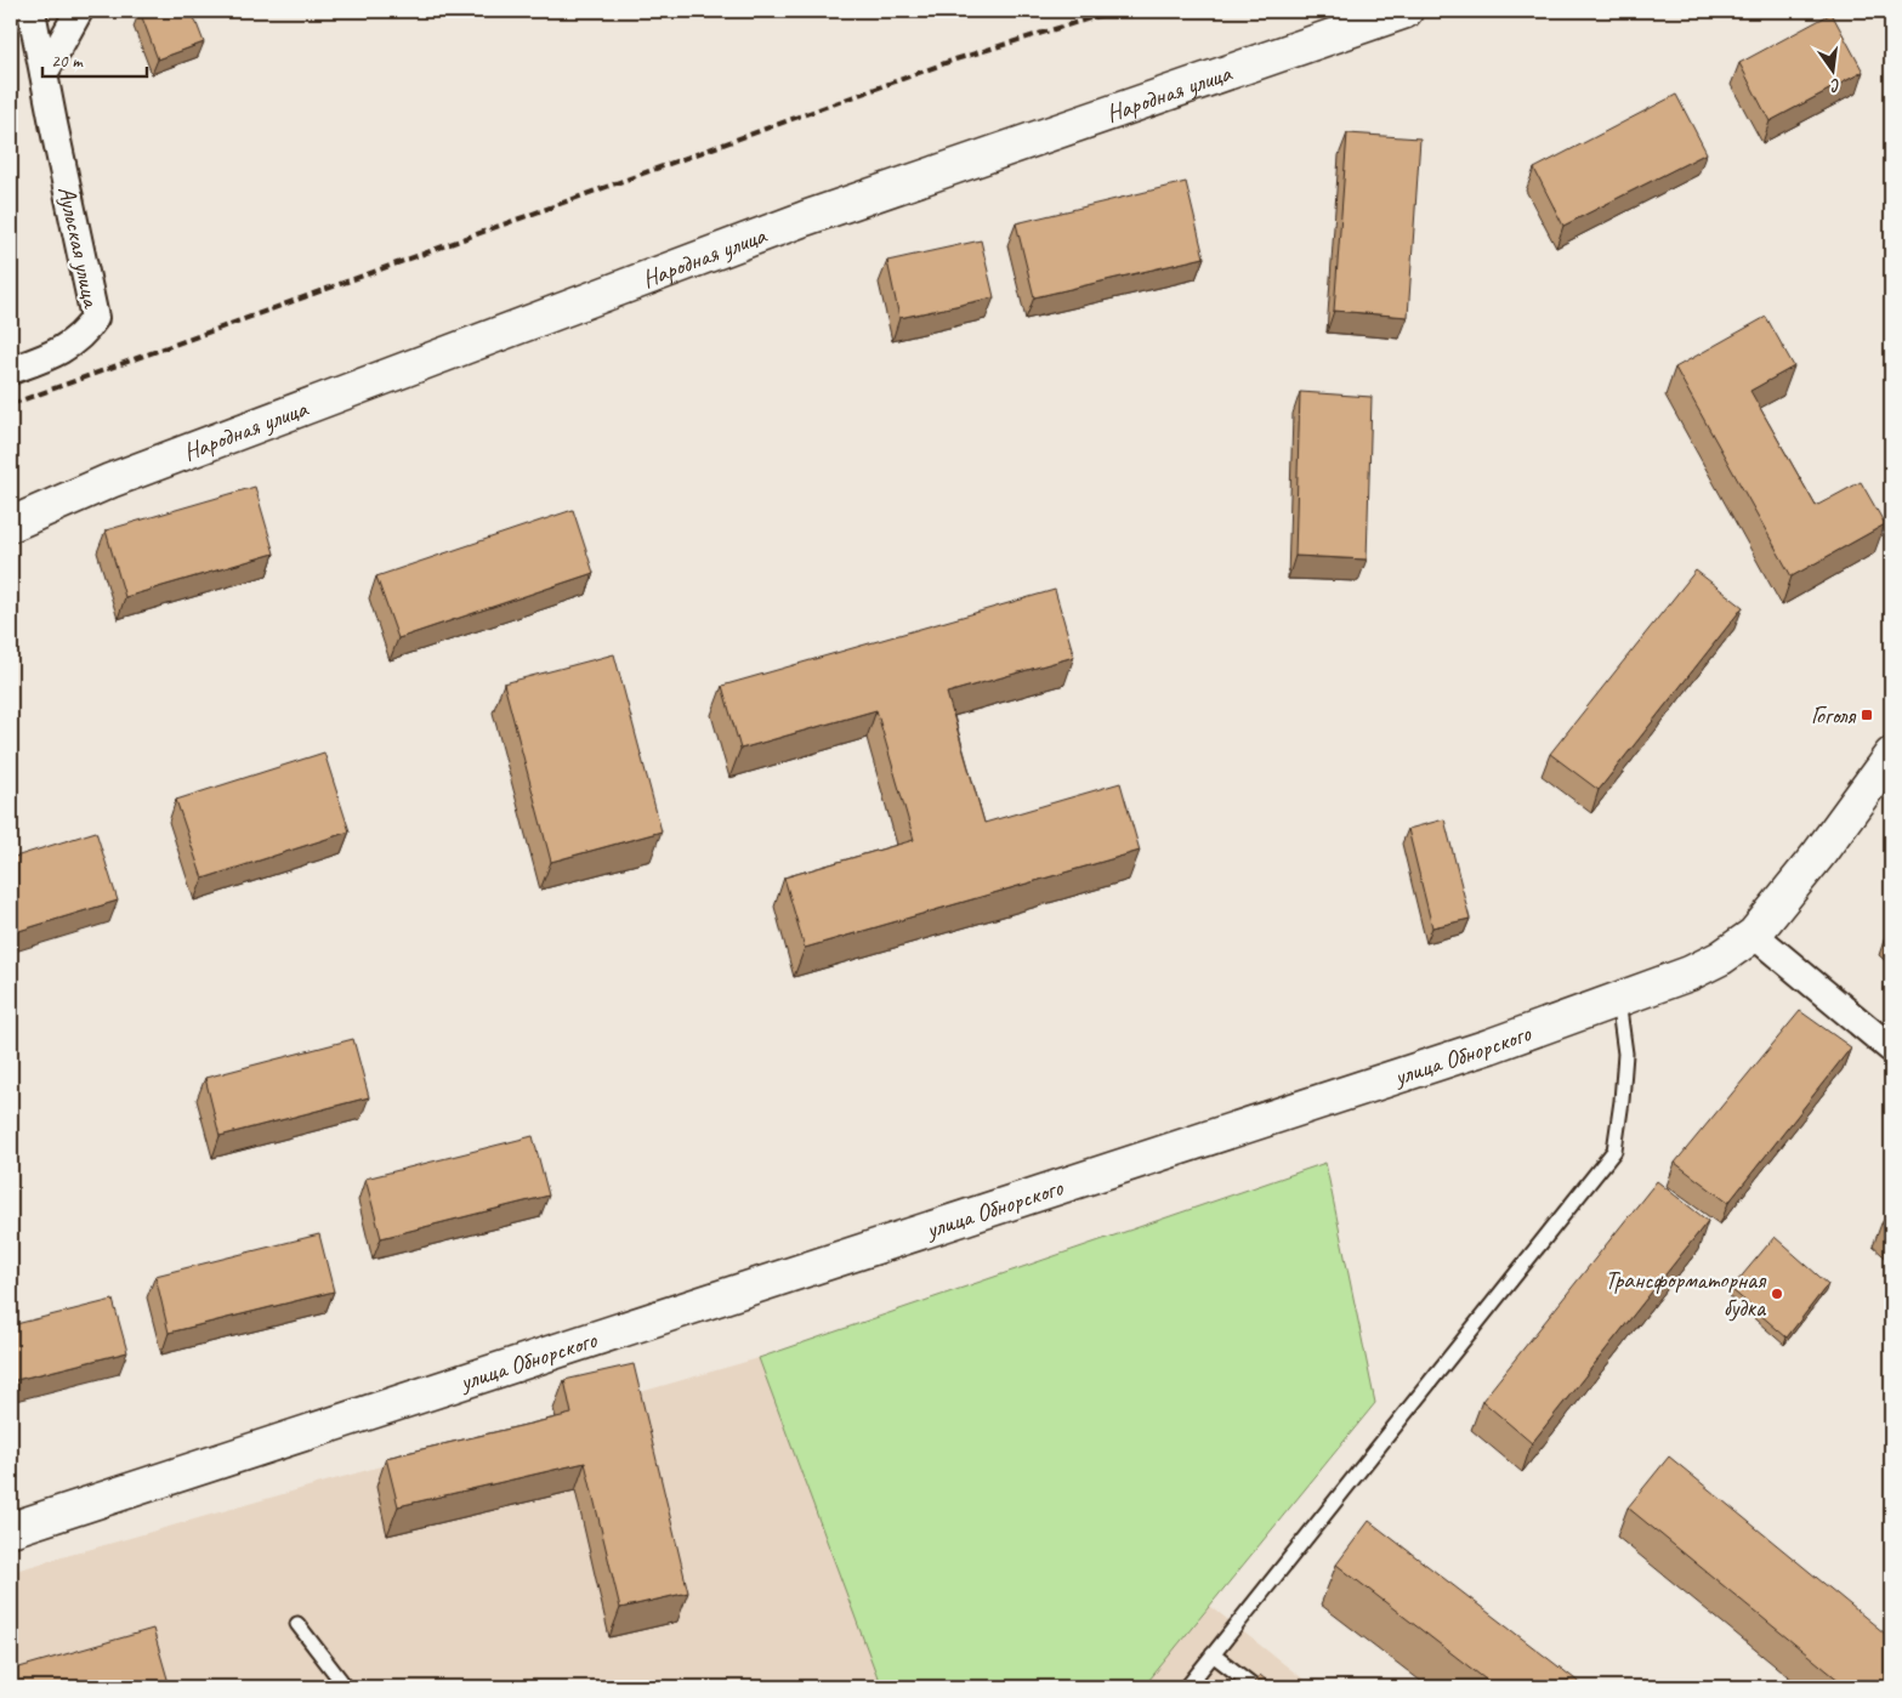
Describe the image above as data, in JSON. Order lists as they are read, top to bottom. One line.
{"streets":{"main road":["Народная улица","улица Обнорского"],"street":["Аульская улица"]},"places":{"transit":["Гоголя"],"other":["Трансформаторная будка"]},"scale_bar":"20 m","north":"bottom"}
